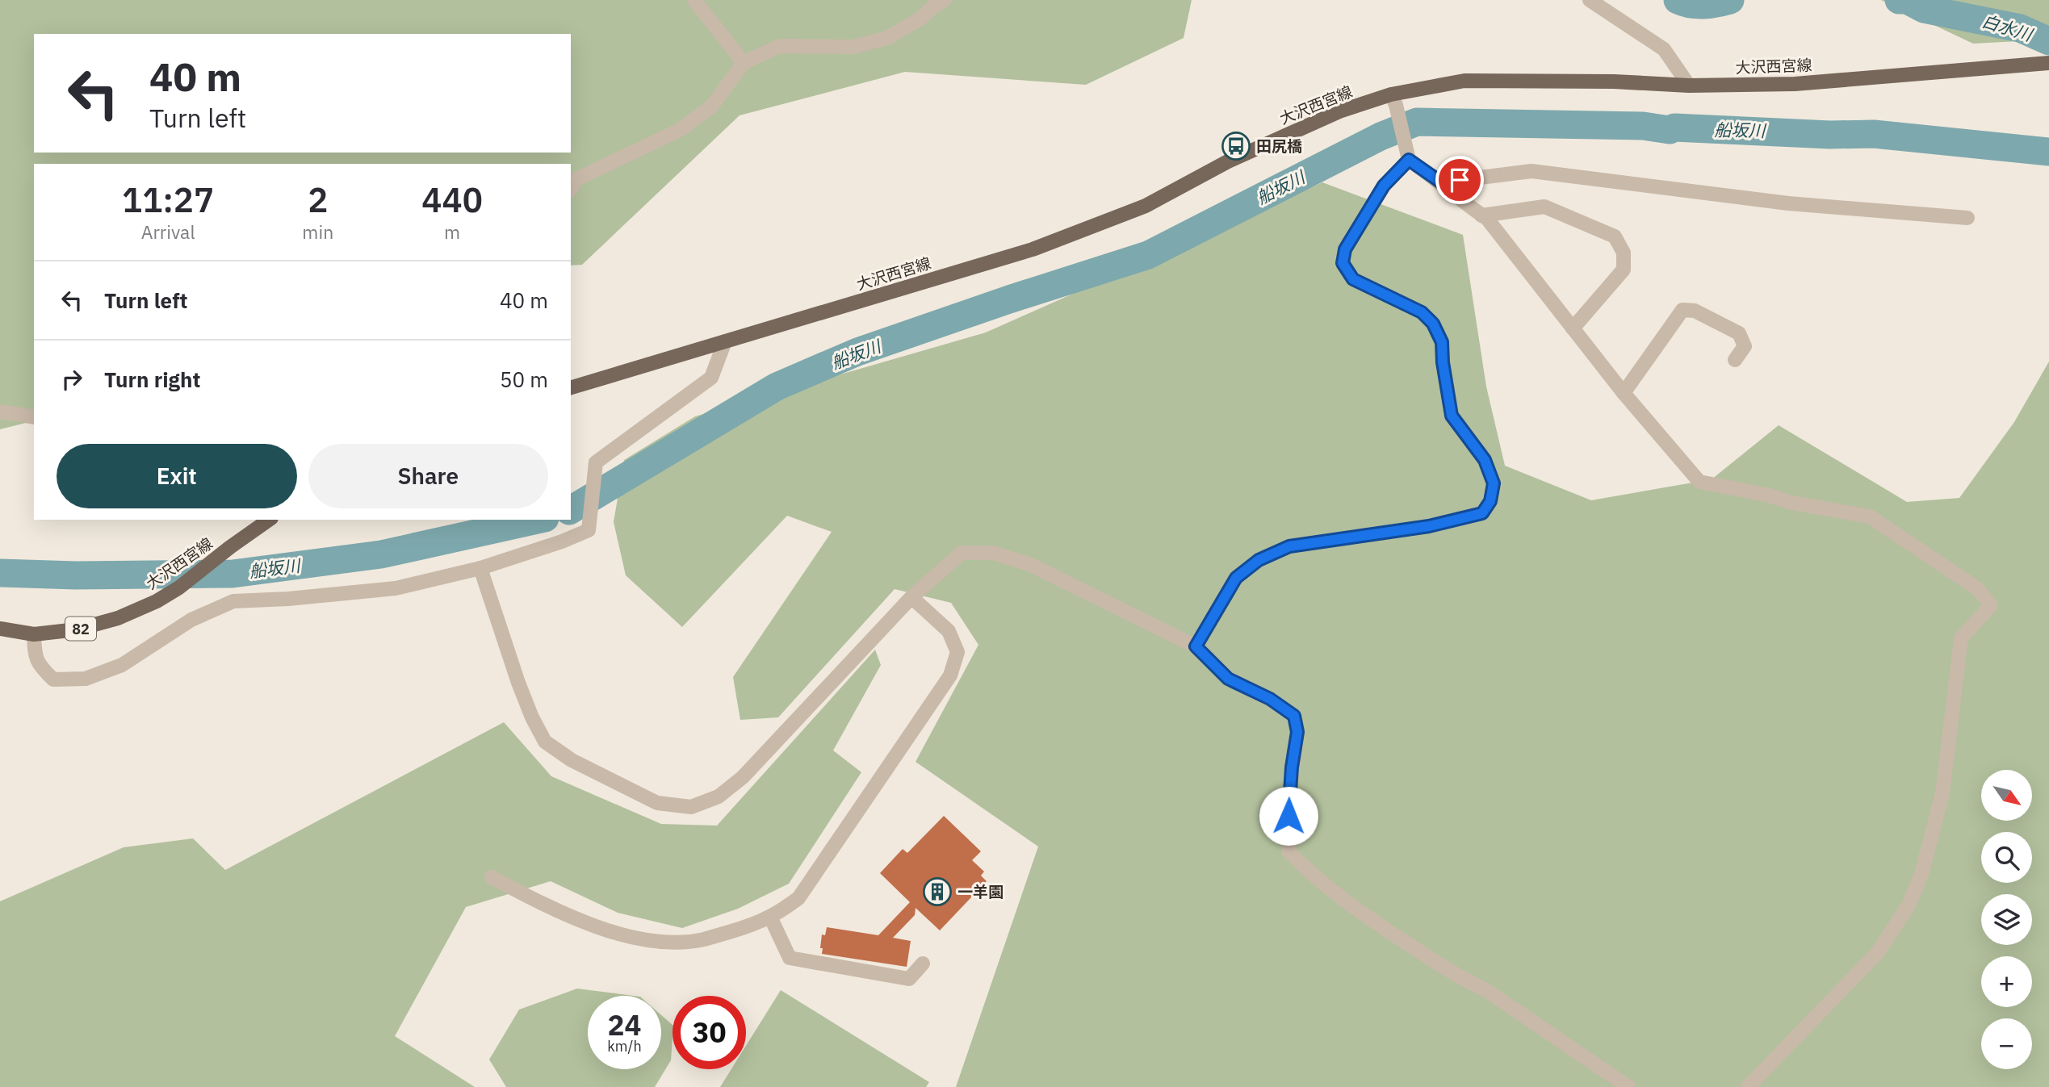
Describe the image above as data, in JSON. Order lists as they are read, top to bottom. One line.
{"streets":{"main road":["大沢西宮線","82"]},"water":["白水川","船坂川"],"places":{"bus stop":["田尻橋"],"building":["一羊園"]},"north":"bottom right","page":{"turn":["40 m","Turn left"],"eta":["11:27","Arrival","2","min","440","m"],"list":[{"name":"Turn left","value":"40 m"},{"name":"Turn right","value":"50 m"}],"buttons":["Exit","Share"],"map_buttons":["+","−"],"speed":"24 km/h","limit":"30"}}
